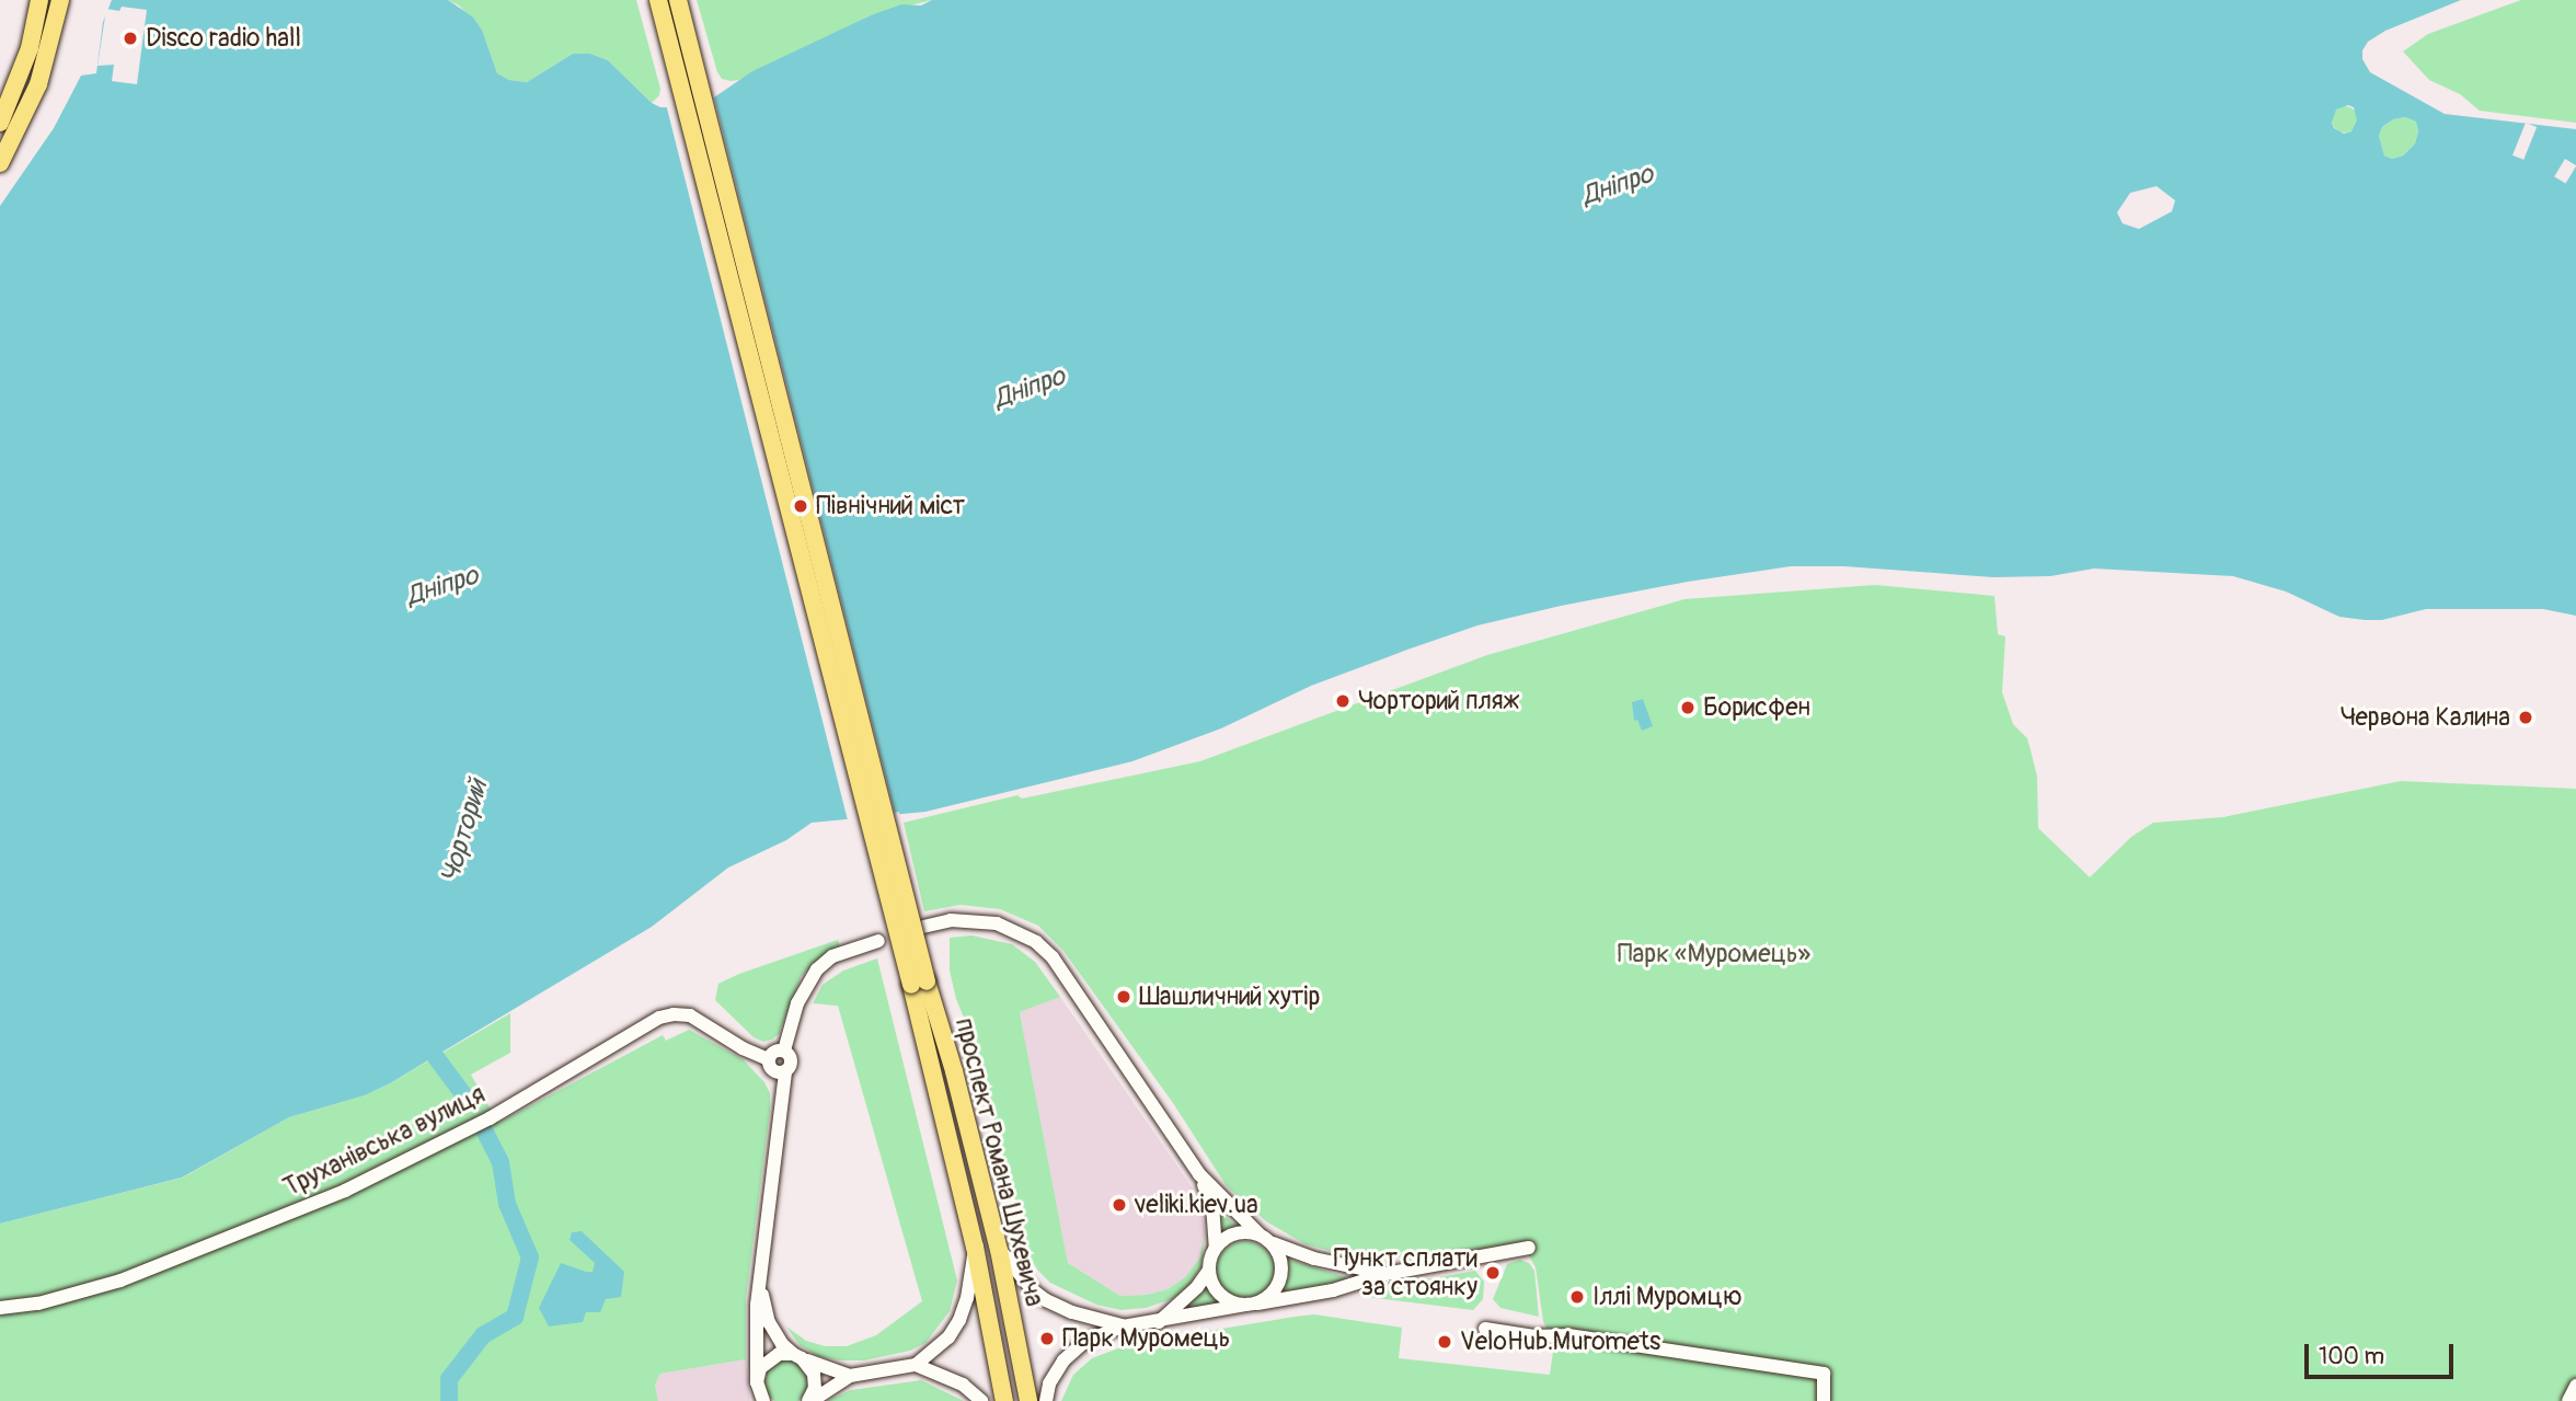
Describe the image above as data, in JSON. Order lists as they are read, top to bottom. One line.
{"streets":{"main road":["проспект Романа Шухевича"],"street":["Труханівська вулиця"]},"water":["Дніпро","Чорторий"],"parks":["Парк «Муромець»"],"places":["Disco radio hall","Північний міст","Чорторий пляж","Борисфен","Червона Калина","Шашличний хутір","veliki.kiev.ua","Пункт сплати за стоянку","Іллі Муромцю","Парк Муромець","VeloHub.Muromets"],"scale_bar":"100 m"}
